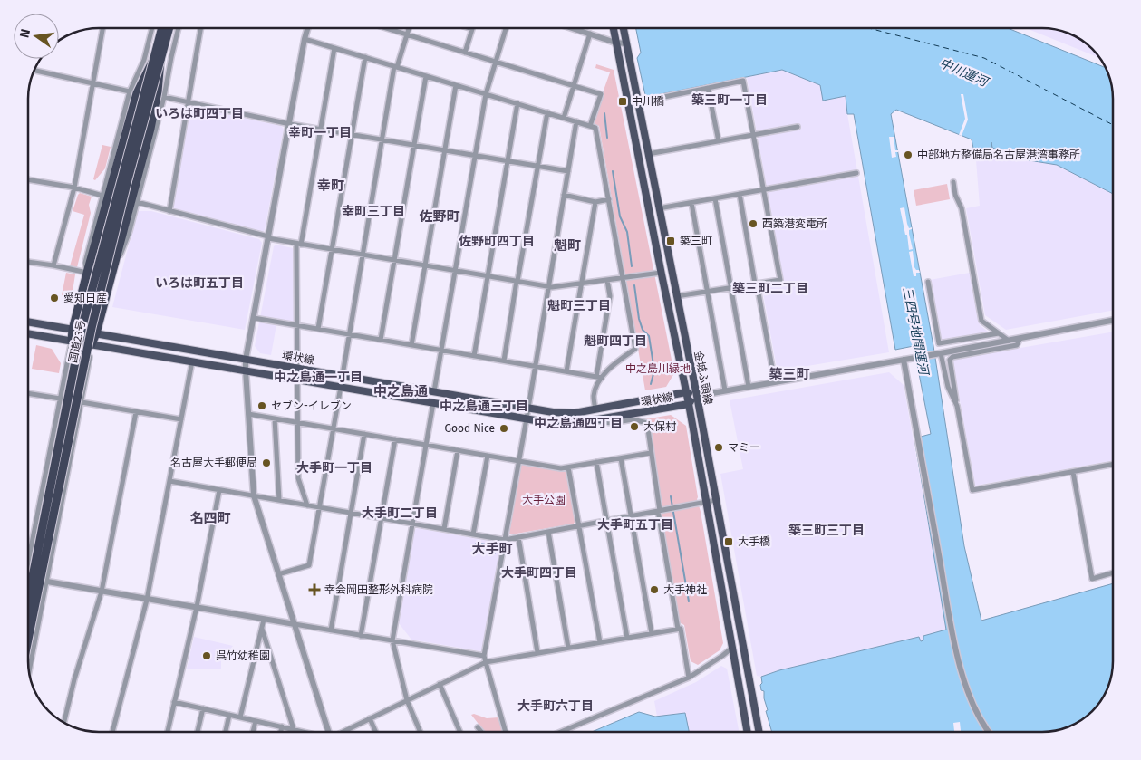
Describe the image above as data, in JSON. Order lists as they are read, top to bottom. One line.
{"streets":{"highway":["国道23号"],"main road":["環状線","金城ふ頭線"]},"crossings":[["環状線","金城ふ頭線"]],"districts":["築三町一丁目","いろは町四丁目","幸町一丁目","幸町","幸町三丁目","佐野町","佐野町四丁目","魁町","いろは町五丁目","築三町二丁目","魁町三丁目","魁町四丁目","築三町","中之島通一丁目","中之島通","中之島通三丁目","中之島通四丁目","大手町一丁目","大手町二丁目","名四町","大手町五丁目","築三町三丁目","大手町","大手町四丁目","大手町六丁目"],"water":["中川運河","三四号地間運河"],"parks":["中之島川緑地","大手公園"],"places":{"transit":["中川橋","築三町","大手橋"],"other":["中部地方整備局名古屋港湾事務所","西築港変電所","愛知日産","セブン-イレブン","大保村","Good Nice","マミー","名古屋大手郵便局","大手神社","呉竹幼稚園"],"health":["幸会岡田整形外科病院"]},"north":"left"}
